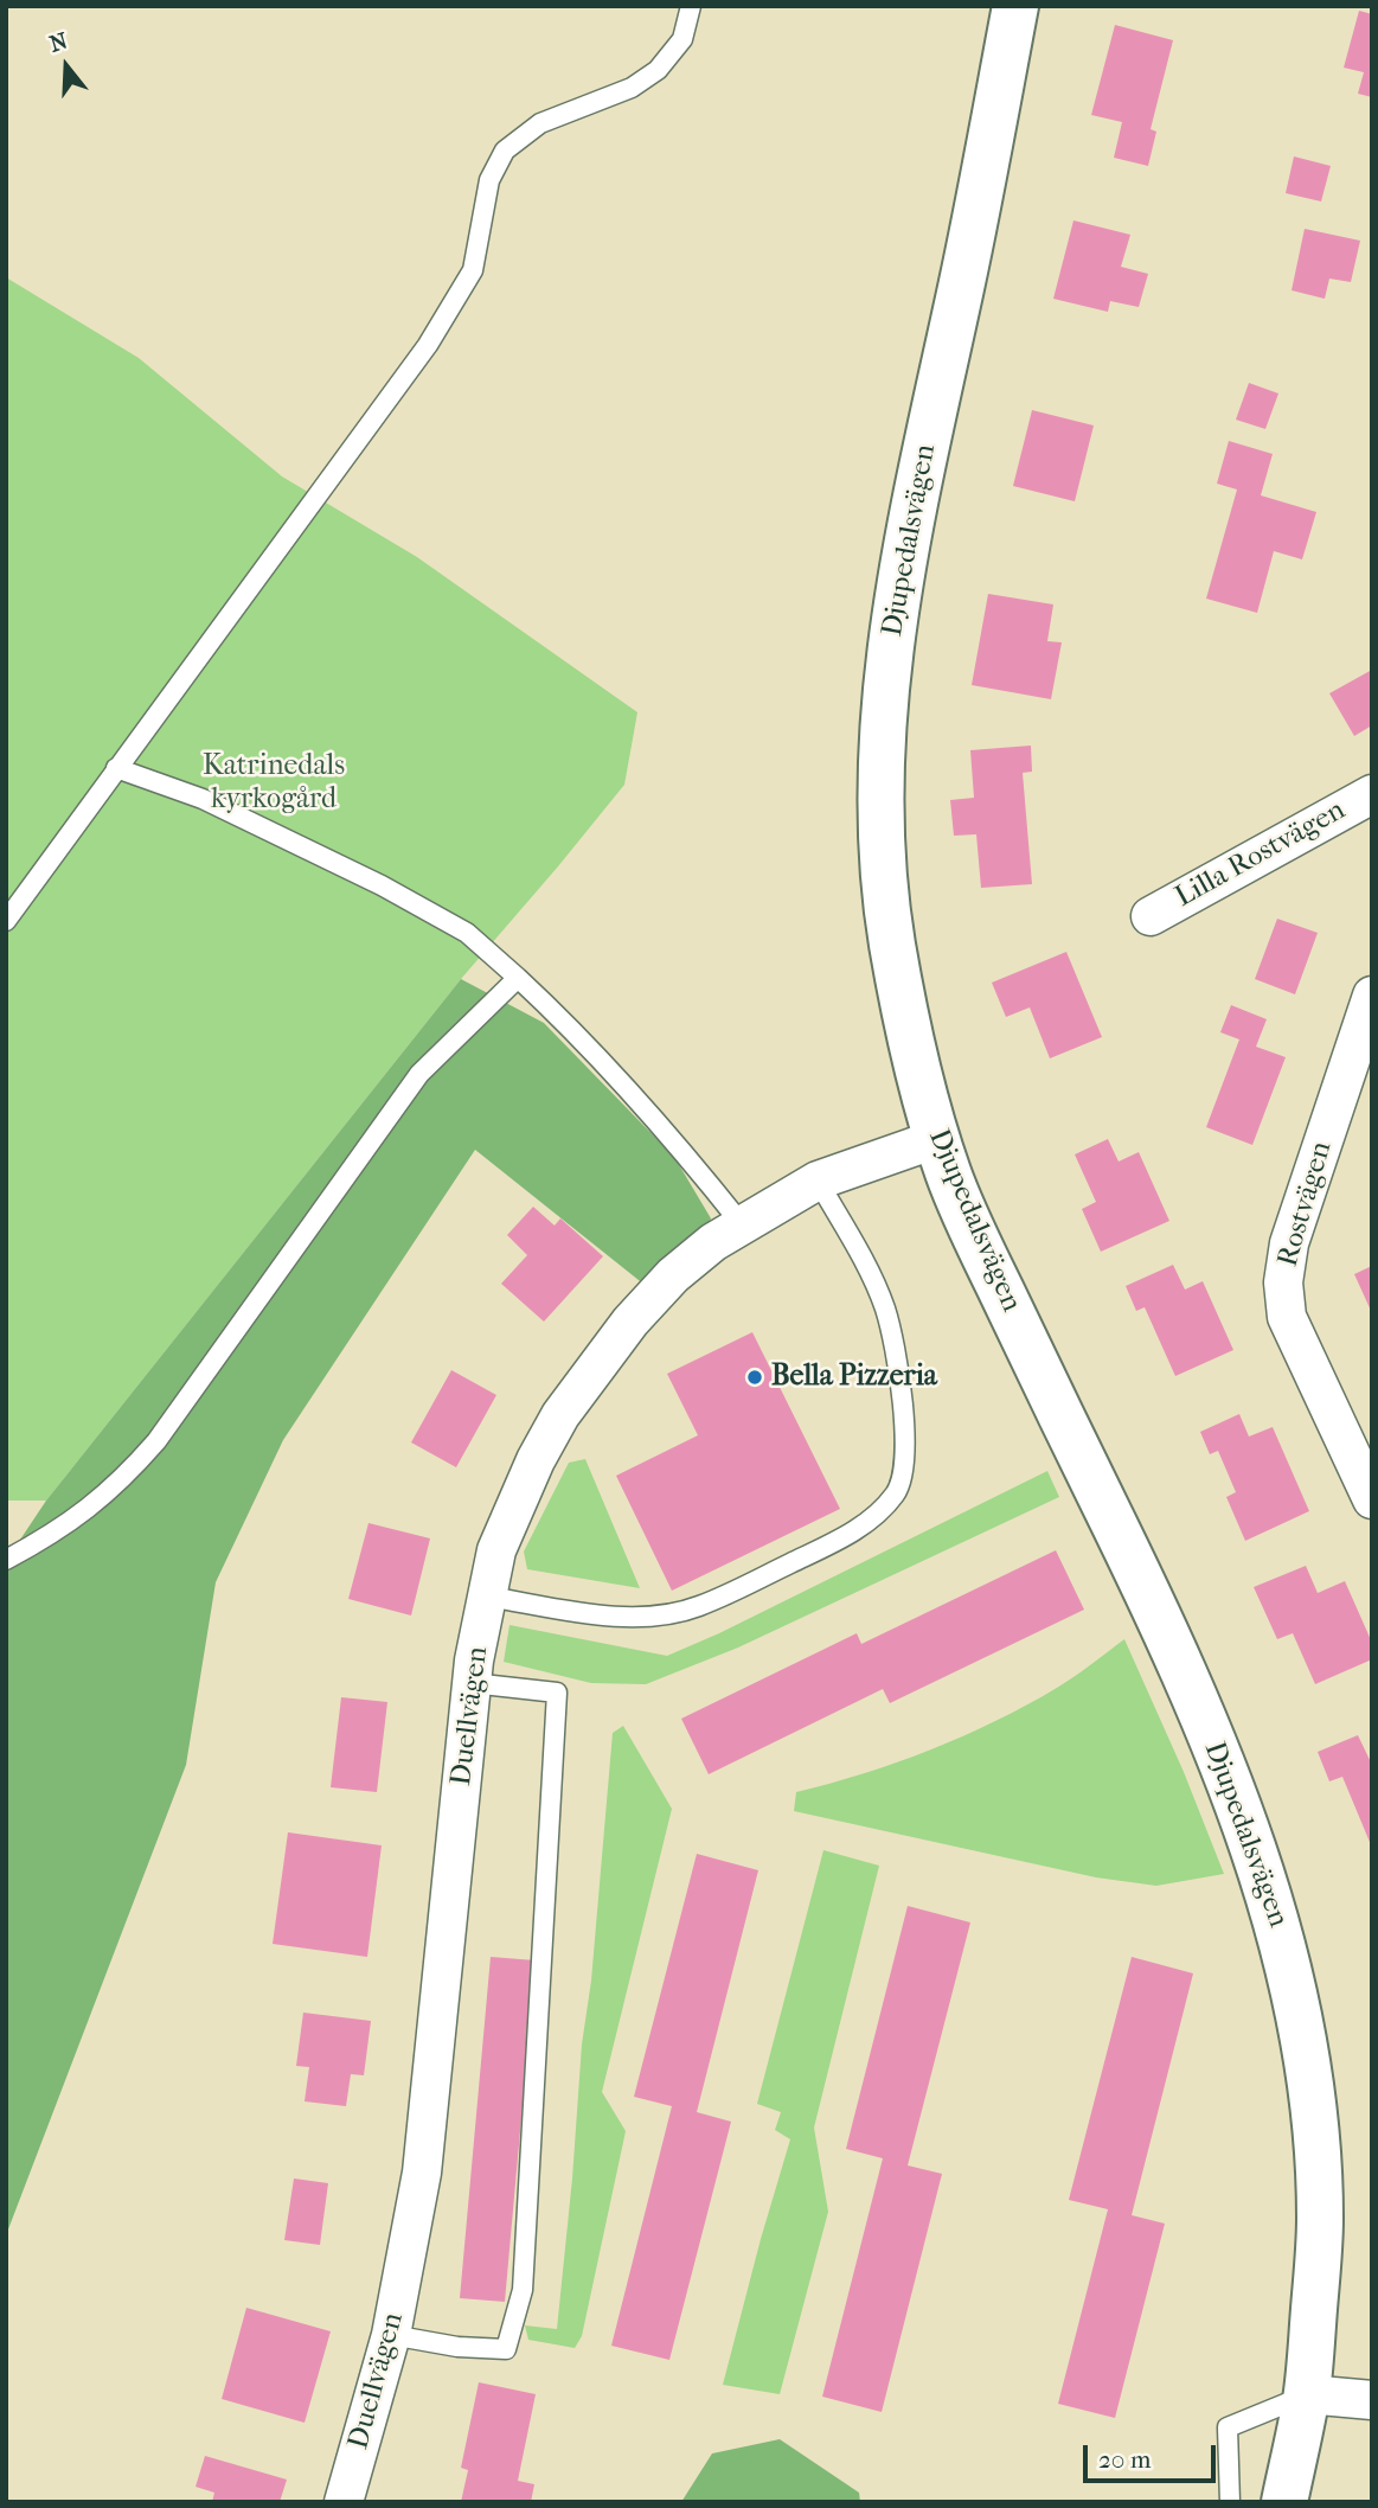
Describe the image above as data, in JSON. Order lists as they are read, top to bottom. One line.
{"streets":{"street":["Djupedalsvägen","Lilla Rostvägen","Rostvägen","Duellvägen"]},"crossings":[["Djupedalsvägen","Duellvägen"]],"parks":["Katrinedals kyrkogård"],"places":["Bella Pizzeria"],"scale_bar":"20 m","north":"top"}
